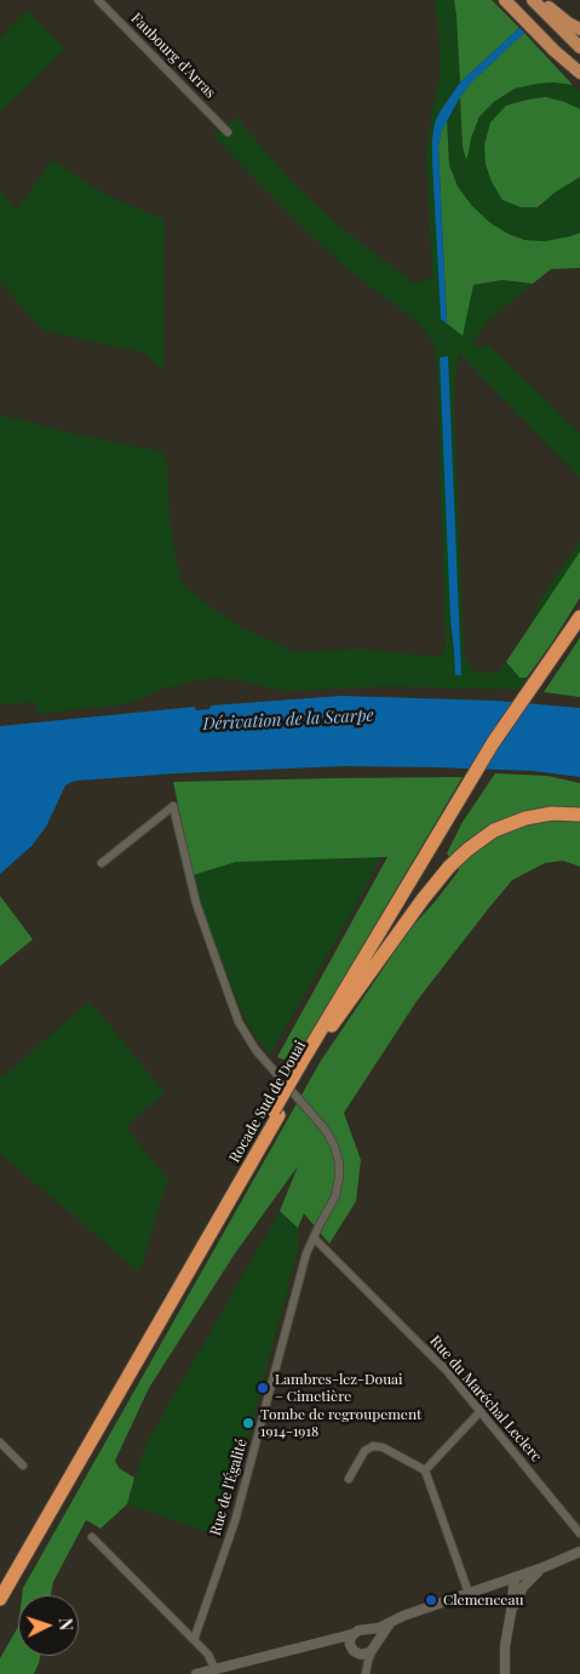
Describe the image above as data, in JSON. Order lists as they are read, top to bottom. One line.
{"streets":{"highway":["Rocade Sud de Douai"],"street":["Faubourg d'Arras","Rue du Maréchal Leclerc","Rue de l'Égalité"]},"crossings":[["Rue du Maréchal Leclerc","Rue de l'Égalité"]],"water":["Dérivation de la Scarpe"],"places":["Lambres-lez-Douai – Cimetière","Tombe de regroupement 1914-1918","Clemenceau"],"north":"right"}
